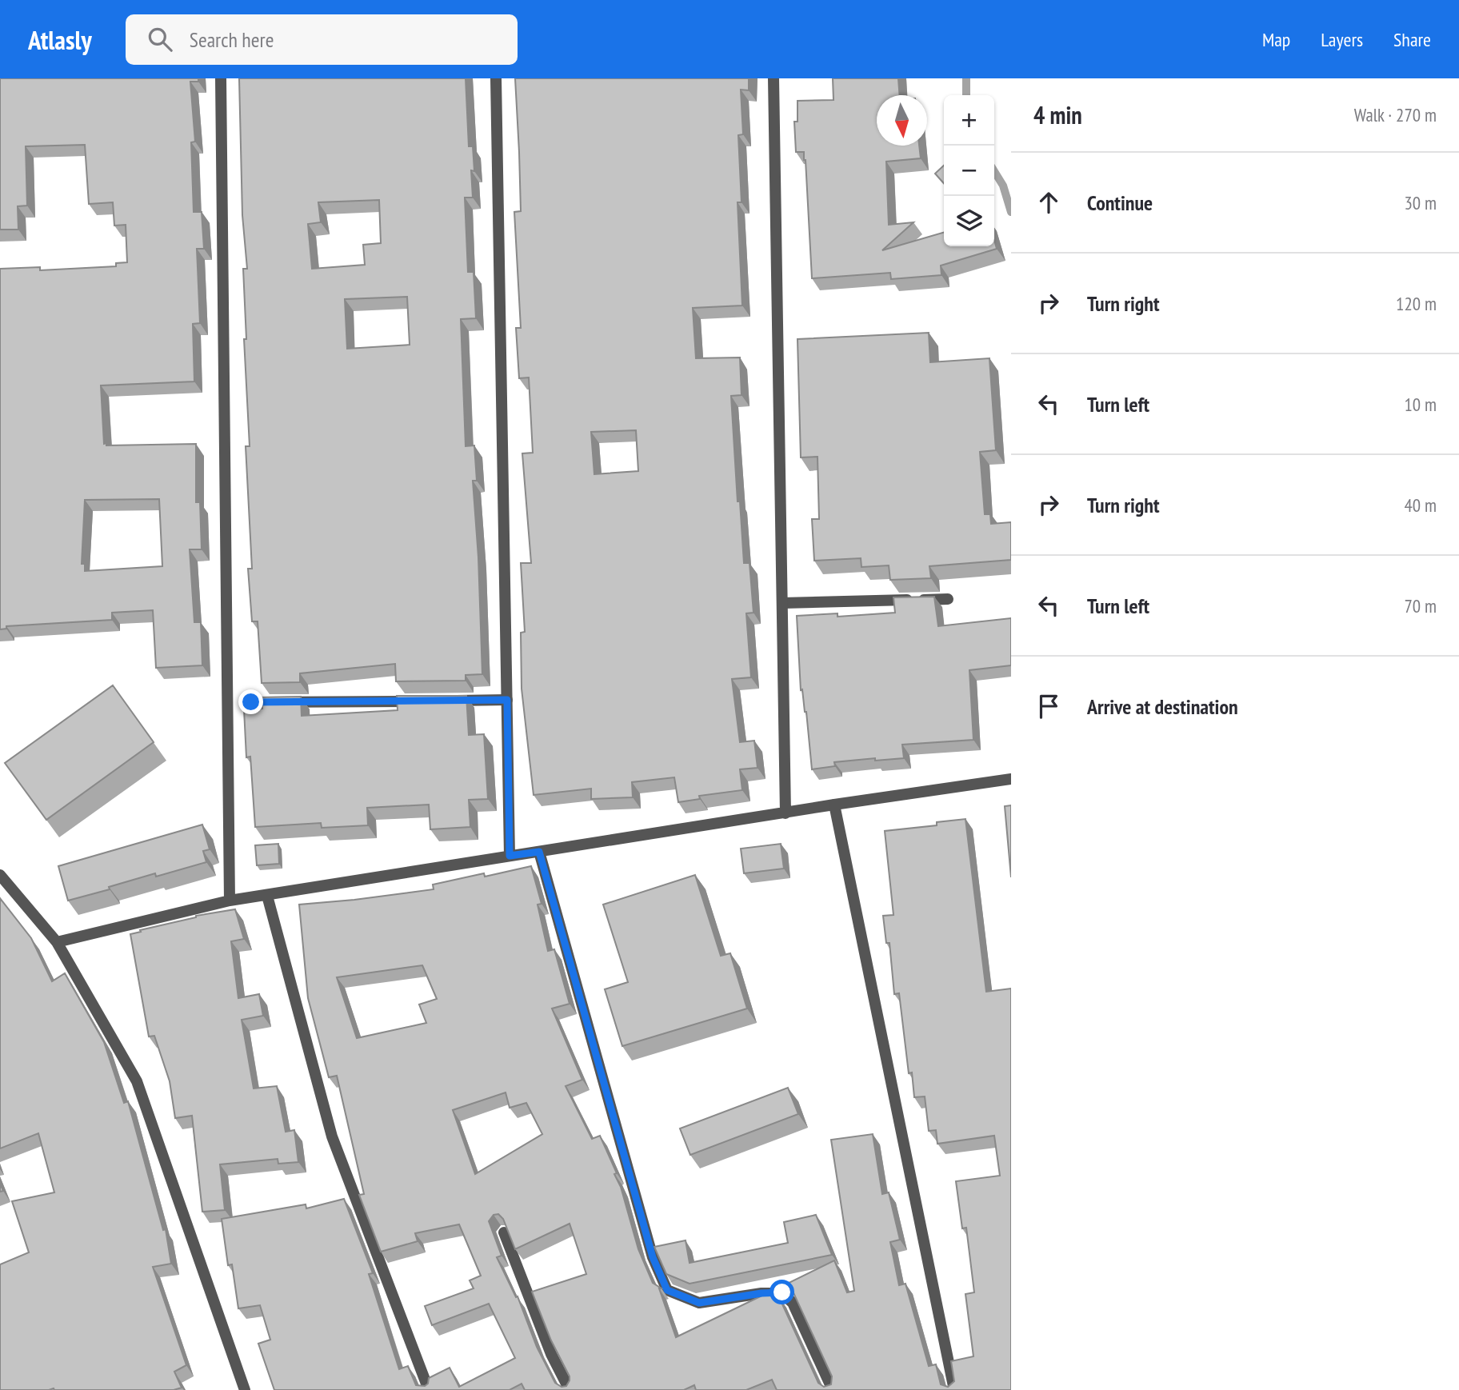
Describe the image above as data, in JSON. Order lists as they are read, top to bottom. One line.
{"north":"bottom","page":{"header":"Atlasly","search":"Search here","nav":["Map","Layers","Share"],"heading":["4 min","Walk · 270 m"],"map_buttons":["+","−"],"list":[["Continue","30 m"],["Turn right","120 m"],["Turn left","10 m"],["Turn right","40 m"],["Turn left","70 m"],"Arrive at destination"]}}
